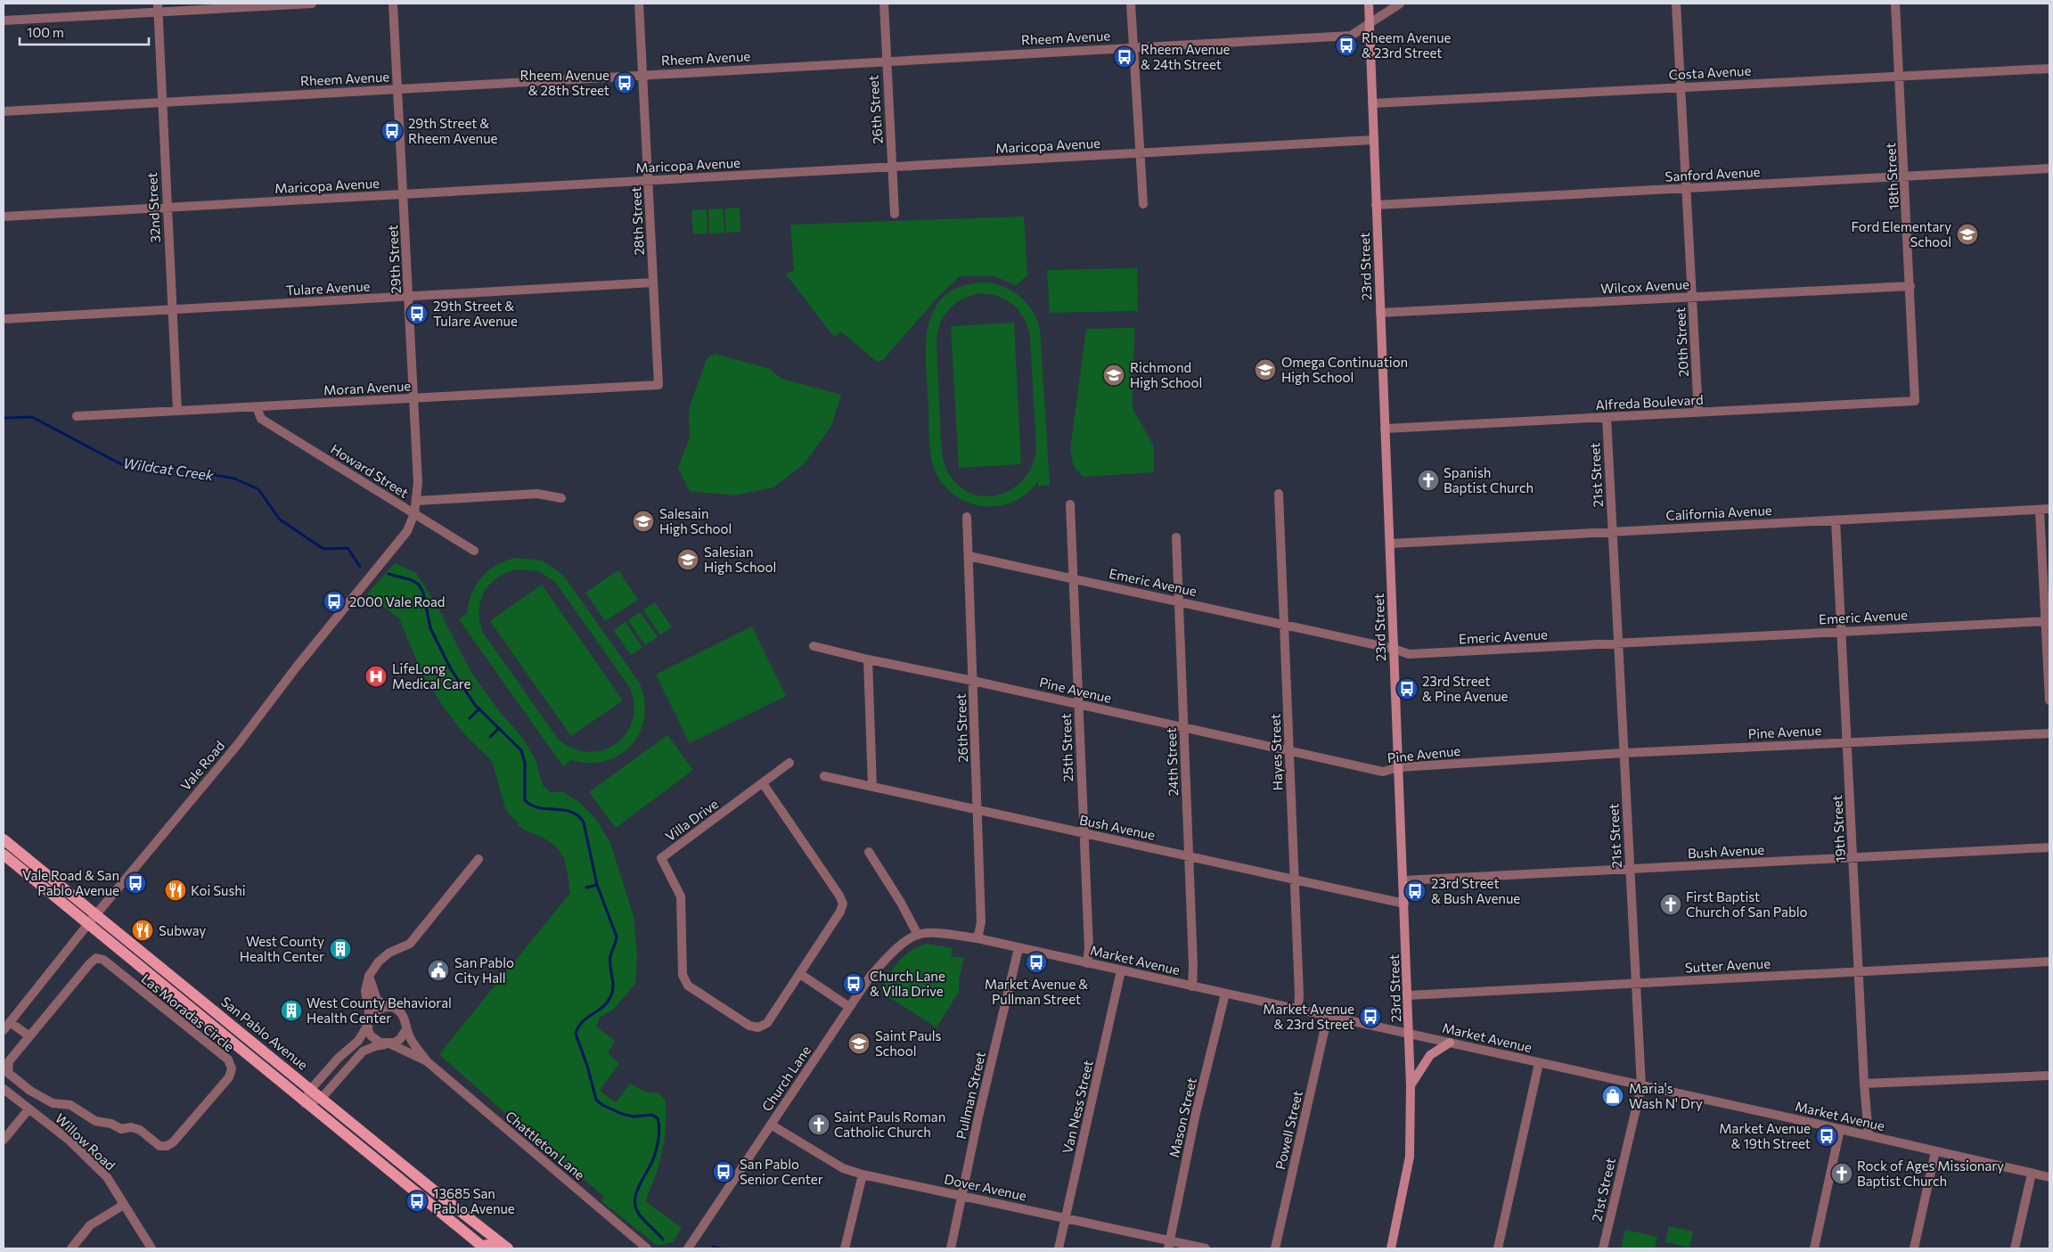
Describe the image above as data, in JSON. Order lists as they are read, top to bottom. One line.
{"streets":{"main road":["23rd Street","San Pablo Avenue"],"street":["Rheem Avenue","Costa Avenue","26th Street","Maricopa Avenue","Sanford Avenue","18th Street","32nd Street","28th Street","29th Street","Wilcox Avenue","Tulare Avenue","20th Street","Moran Avenue","Alfreda Boulevard","Howard Street","21st Street","California Avenue","Emeric Avenue","Pine Avenue","25th Street","Hayes Street","24th Street","Vale Road","Villa Drive","Bush Avenue","19th Street","Market Avenue","Sutter Avenue","Las Moradas Circle","Church Lane","Pullman Street","Van Ness Street","Mason Street","Powell Street","Willow Road","Chattleton Lane","Dover Avenue"]},"crossings":[["Rheem Avenue","26th Street"],["Rheem Avenue","32nd Street"],["Rheem Avenue","28th Street"],["Rheem Avenue","29th Street"],["Rheem Avenue","23rd Street"],["Costa Avenue","18th Street"],["Costa Avenue","23rd Street"],["Costa Avenue","20th Street"],["26th Street","Maricopa Avenue"],["26th Street","Emeric Avenue"],["26th Street","Pine Avenue"],["26th Street","Bush Avenue"],["26th Street","Market Avenue"],["Maricopa Avenue","32nd Street"],["Maricopa Avenue","28th Street"],["Maricopa Avenue","29th Street"],["Maricopa Avenue","23rd Street"],["Sanford Avenue","18th Street"],["Sanford Avenue","23rd Street"],["Sanford Avenue","20th Street"],["18th Street","Wilcox Avenue"],["18th Street","Alfreda Boulevard"],["32nd Street","Tulare Avenue"],["32nd Street","Moran Avenue"],["28th Street","Tulare Avenue"],["28th Street","Moran Avenue"],["29th Street","Tulare Avenue"],["29th Street","Moran Avenue"],["29th Street","Howard Street"],["29th Street","Vale Road"],["23rd Street","Wilcox Avenue"],["23rd Street","Alfreda Boulevard"],["23rd Street","California Avenue"],["23rd Street","Emeric Avenue"],["23rd Street","Pine Avenue"],["23rd Street","Bush Avenue"],["23rd Street","Market Avenue"],["23rd Street","Sutter Avenue"],["Wilcox Avenue","20th Street"],["20th Street","Alfreda Boulevard"],["Moran Avenue","Howard Street"],["Alfreda Boulevard","21st Street"],["Howard Street","Vale Road"],["21st Street","California Avenue"],["21st Street","Emeric Avenue"],["21st Street","Pine Avenue"],["21st Street","Bush Avenue"],["21st Street","Market Avenue"],["21st Street","Sutter Avenue"],["California Avenue","19th Street"],["Emeric Avenue","25th Street"],["Emeric Avenue","Hayes Street"],["Emeric Avenue","24th Street"],["Emeric Avenue","19th Street"],["Pine Avenue","25th Street"],["Pine Avenue","Hayes Street"],["Pine Avenue","24th Street"],["Pine Avenue","19th Street"],["25th Street","Bush Avenue"],["25th Street","Market Avenue"],["Hayes Street","Bush Avenue"],["Hayes Street","Market Avenue"],["24th Street","Bush Avenue"],["24th Street","Market Avenue"],["Vale Road","San Pablo Avenue"],["Bush Avenue","19th Street"],["19th Street","Market Avenue"],["19th Street","Sutter Avenue"],["Market Avenue","Church Lane"],["Market Avenue","Pullman Street"],["Market Avenue","Van Ness Street"],["Market Avenue","Mason Street"],["Market Avenue","Powell Street"],["Church Lane","Dover Avenue"],["Pullman Street","Dover Avenue"],["Van Ness Street","Dover Avenue"],["Mason Street","Dover Avenue"]],"water":["Wildcat Creek"],"places":{"bus stop":["Rheem Avenue & 23rd Street","Rheem Avenue & 24th Street","Rheem Avenue & 28th Street","29th Street & Rheem Avenue","29th Street & Tulare Avenue","2000 Vale Road","23rd Street & Pine Avenue","Vale Road & San Pablo Avenue","23rd Street & Bush Avenue","Market Avenue & Pullman Street","Church Lane & Villa Drive","Market Avenue & 23rd Street","Market Avenue & 19th Street","San Pablo Senior Center","13685 San Pablo Avenue"],"school or university":["Ford Elementary School","Omega Continuation High School","Richmond High School","Salesain High School","Salesian High School","Saint Pauls School"],"church":["Spanish Baptist Church","First Baptist Church of San Pablo","Saint Pauls Roman Catholic Church","Rock of Ages Missionary Baptist Church"],"hospital":["LifeLong Medical Care"],"restaurant":["Koi Sushi","Subway"],"building":["West County Health Center","West County Behavioral Health Center"],"public building":["San Pablo City Hall"],"shop":["Maria's Wash N' Dry"]},"scale_bar":"100 m"}
